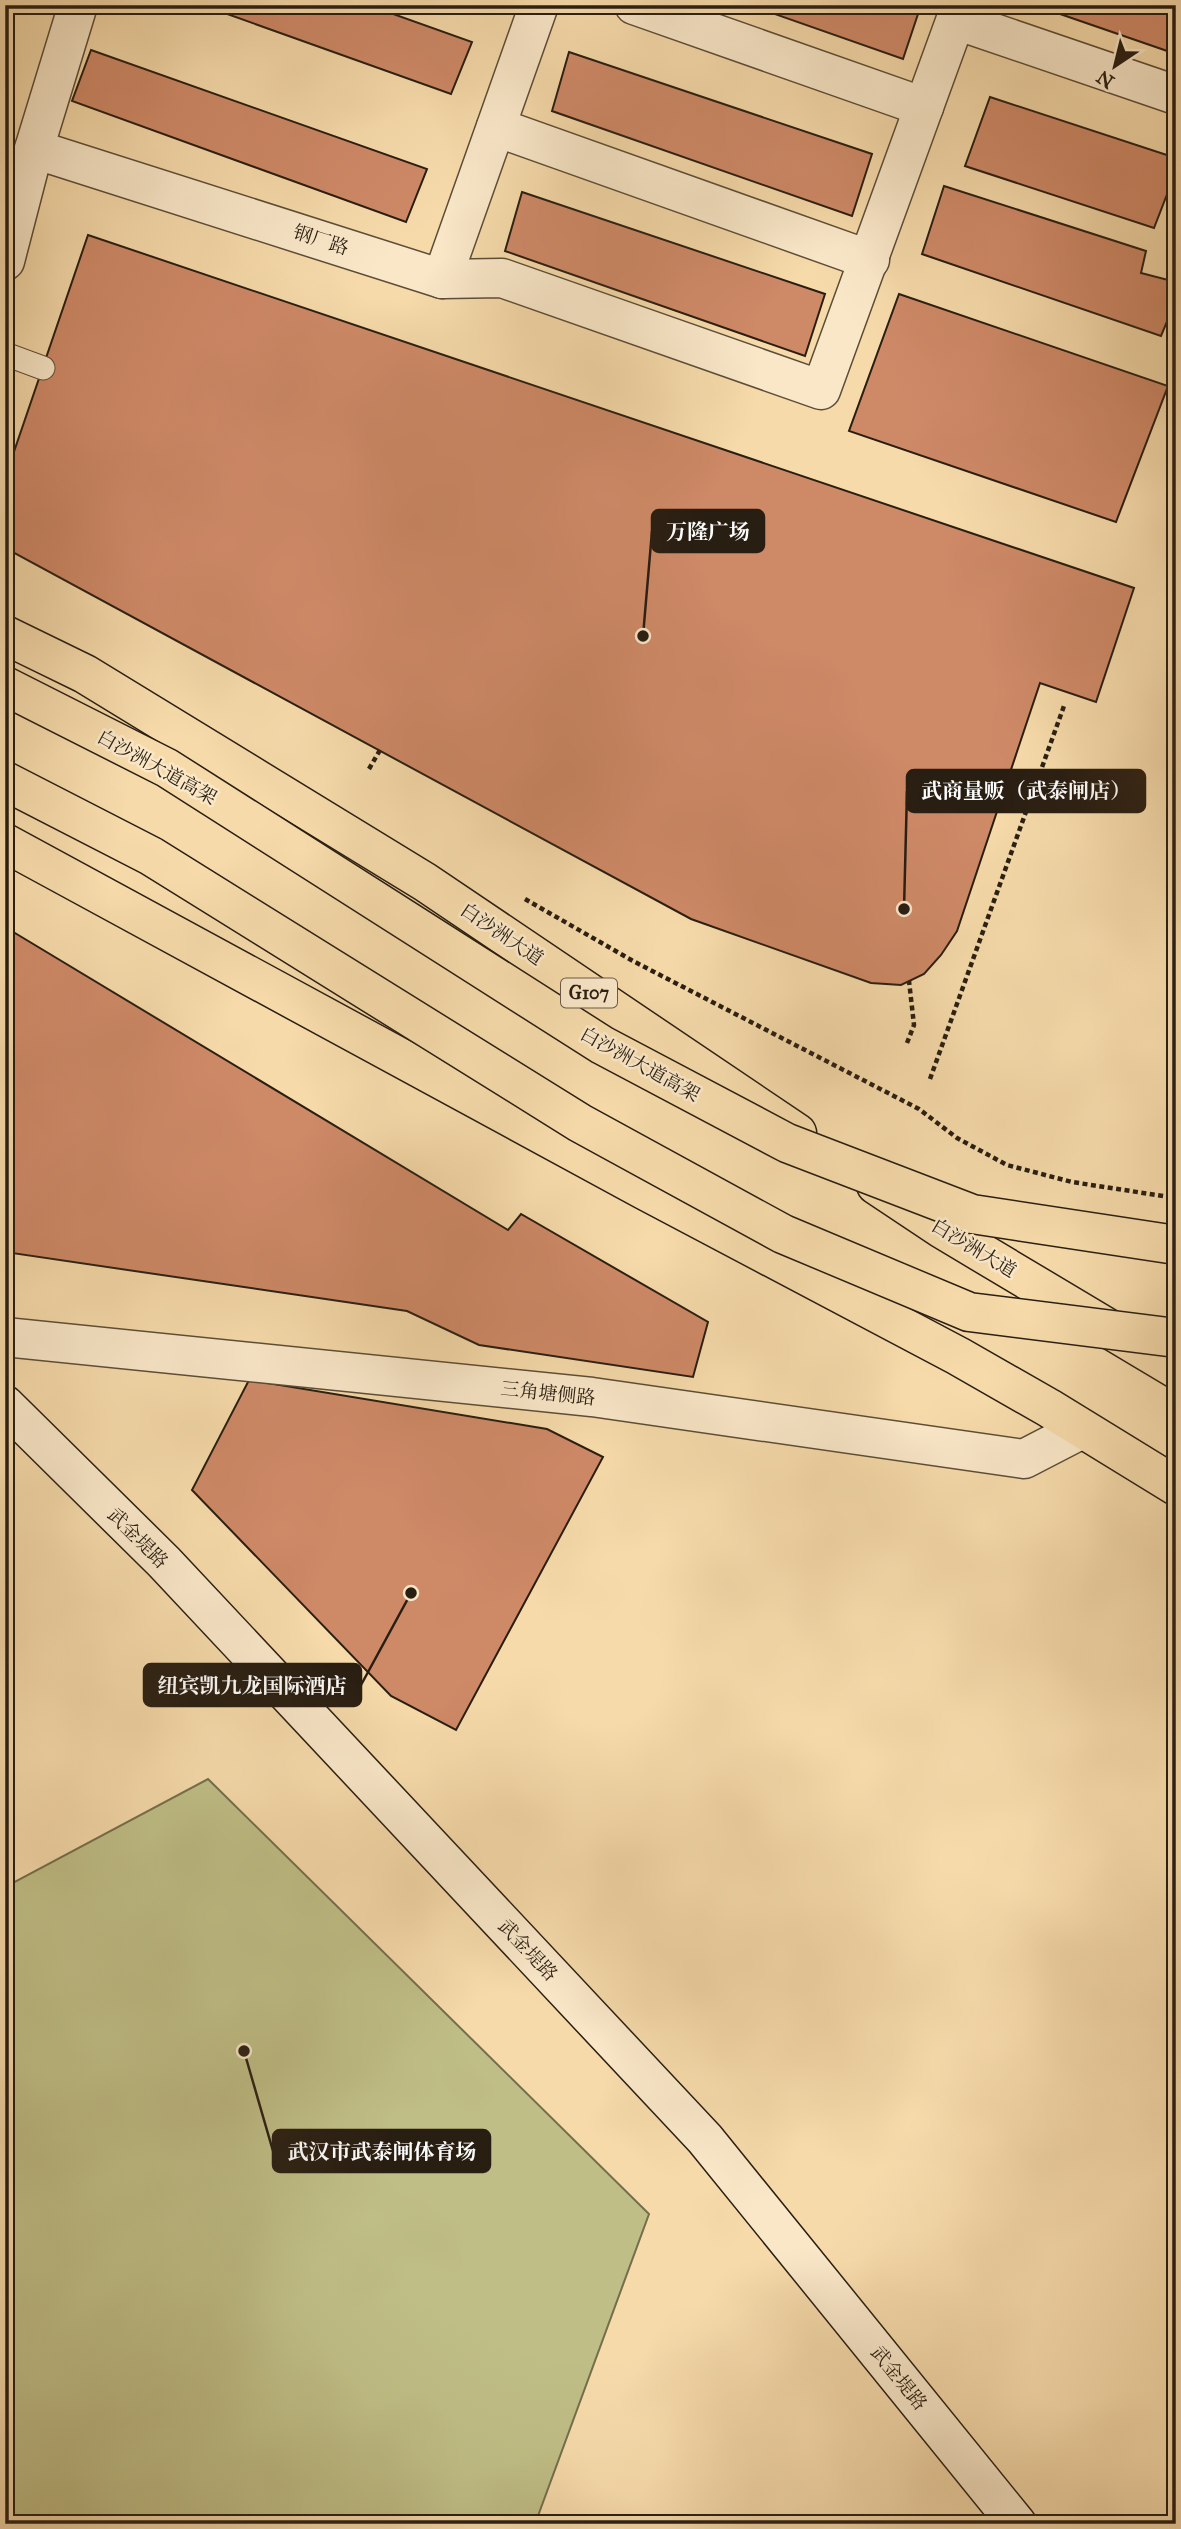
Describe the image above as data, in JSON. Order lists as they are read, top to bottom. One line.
{"streets":{"main road":["白沙洲大道高架","白沙洲大道","G107"],"street":["钢厂路","三角塘侧路","武金堤路"]},"places":["万隆广场","武商量贩（武泰闸店）","纽宾凯九龙国际酒店","武汉市武泰闸体育场"],"north":"bottom left"}
